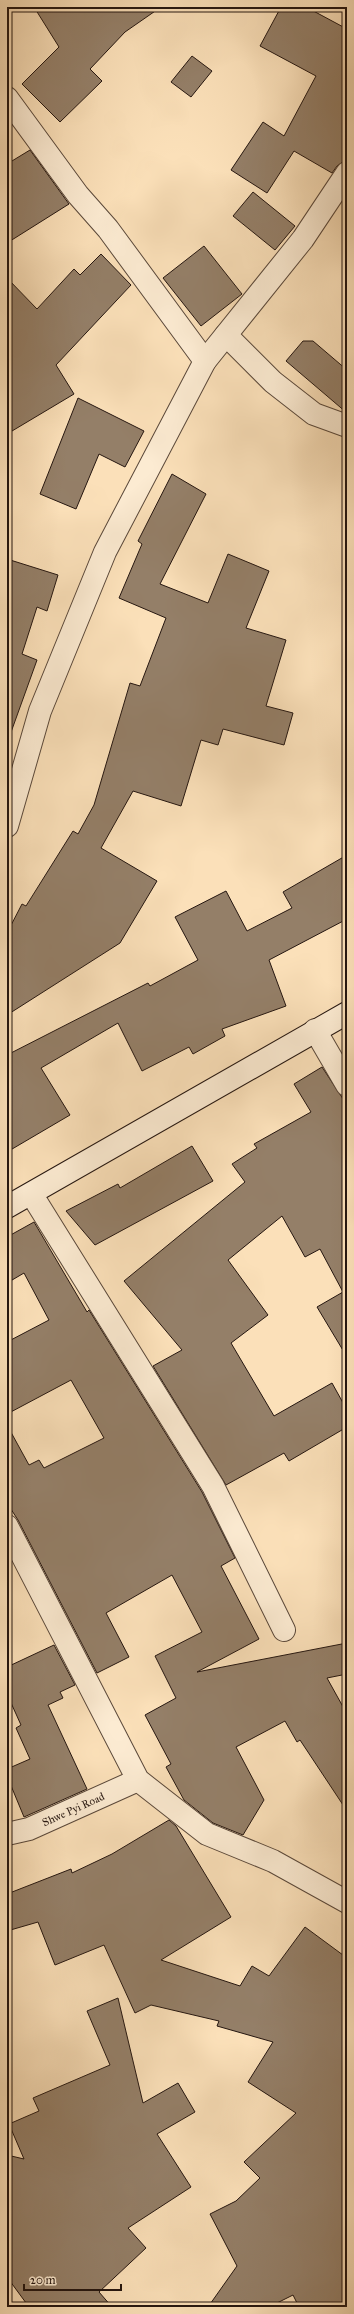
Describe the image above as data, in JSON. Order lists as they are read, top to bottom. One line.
{"streets":{"street":["Shwe Pyi Road"]},"scale_bar":"20 m"}
